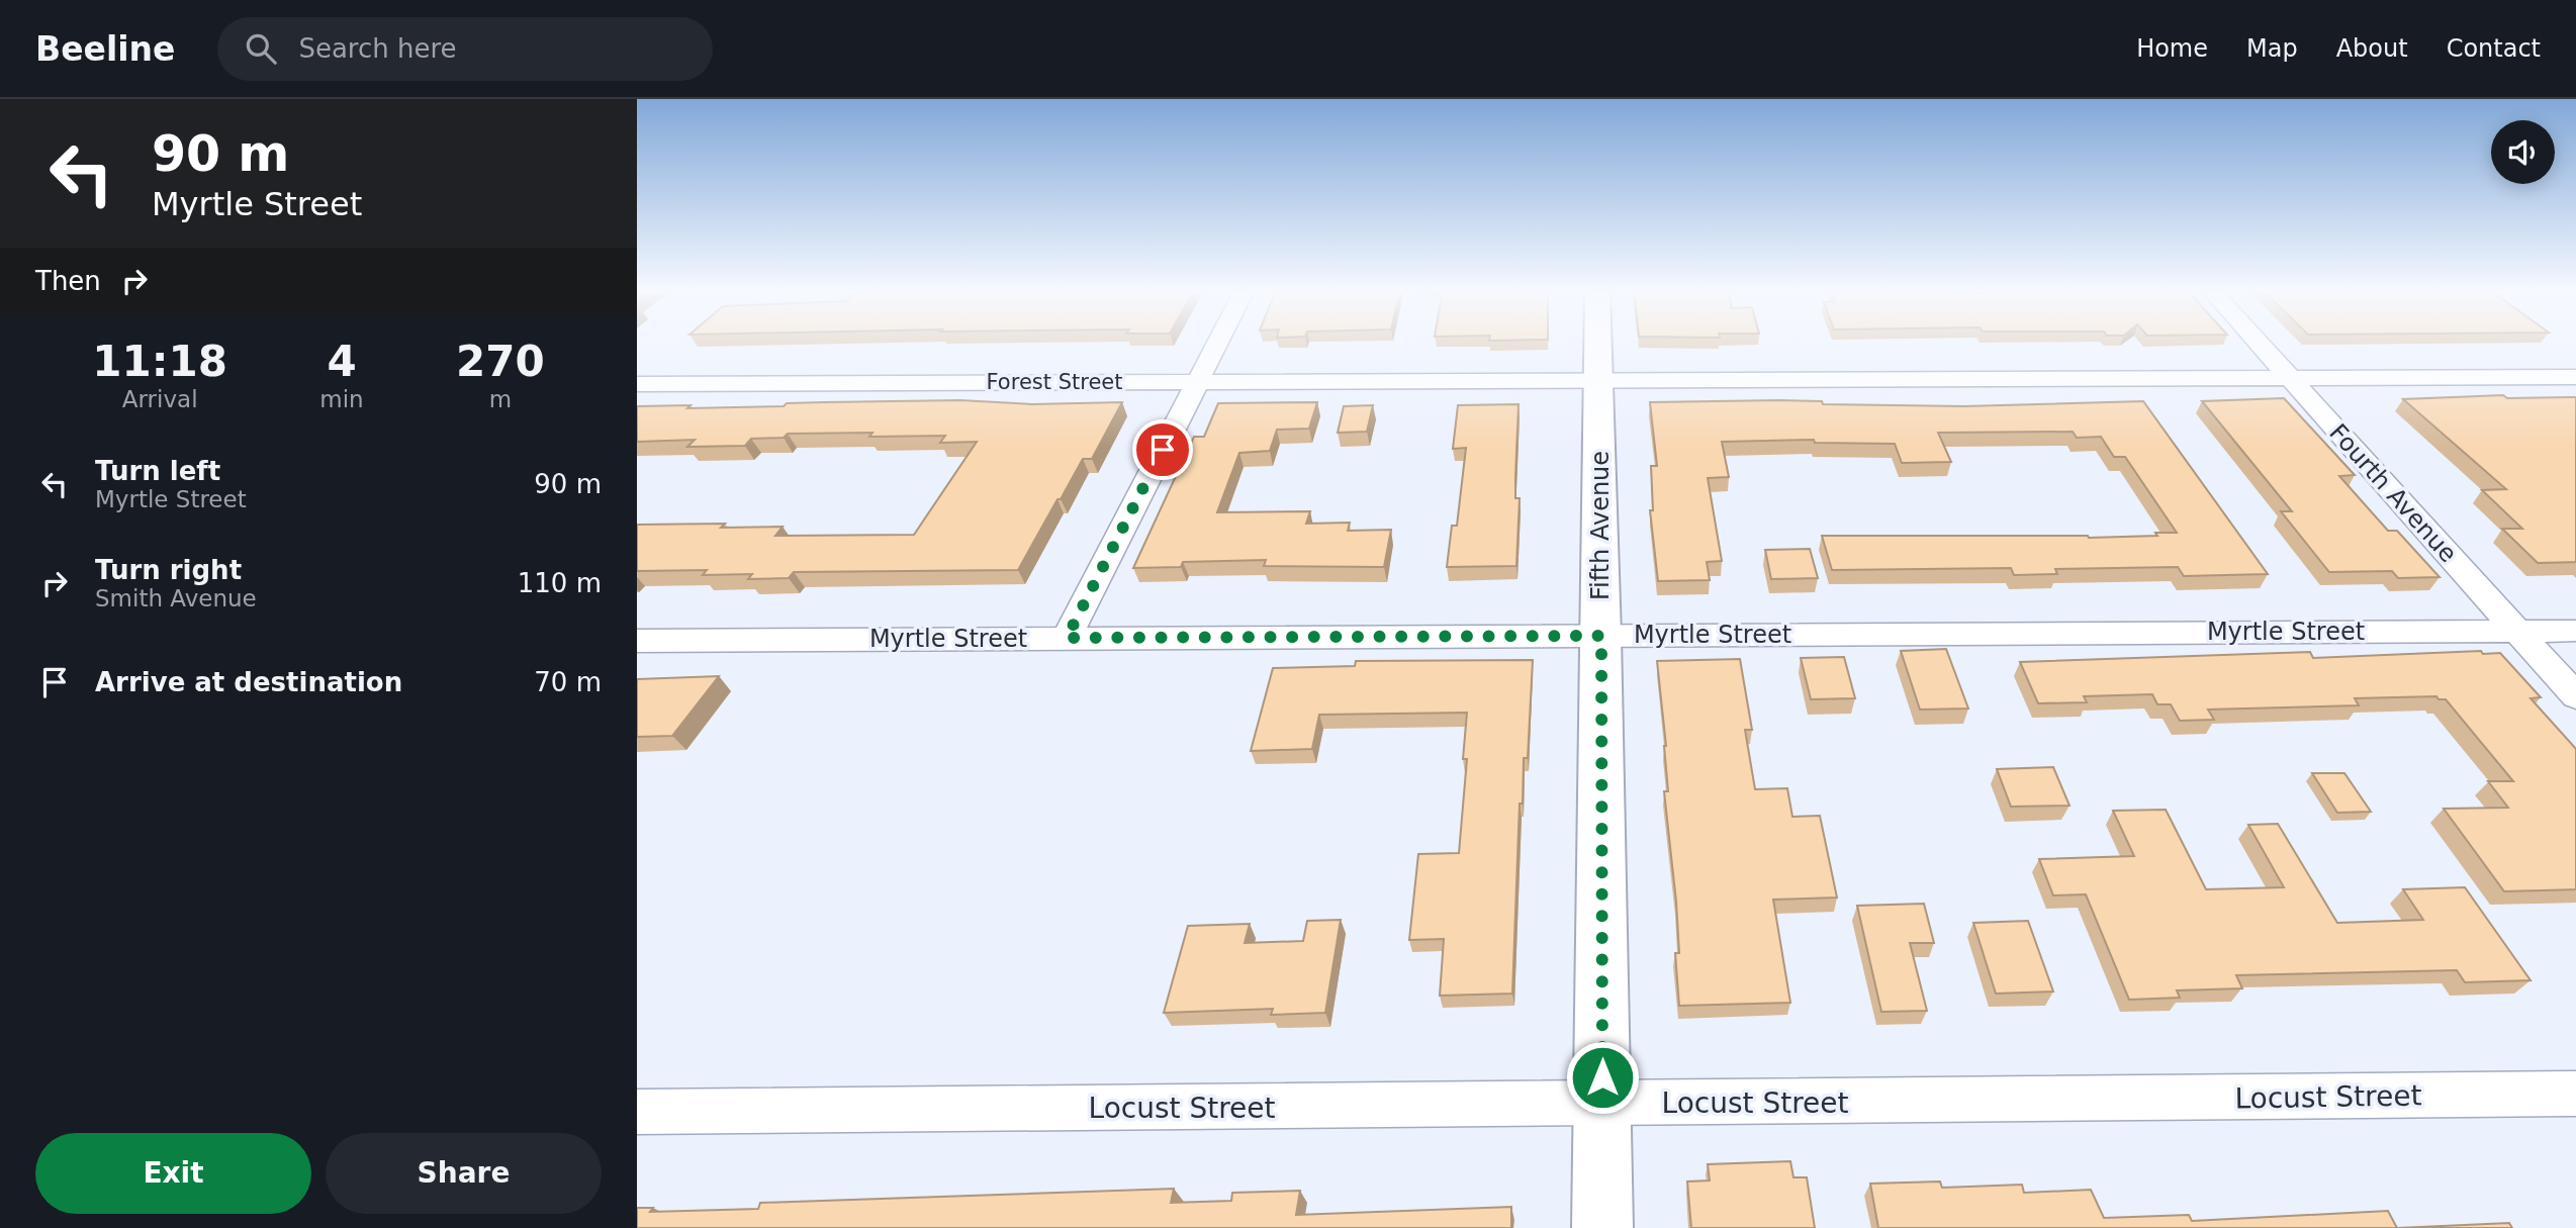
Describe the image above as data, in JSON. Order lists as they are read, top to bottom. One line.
{"streets":{"street":["Forest Street","Fourth Avenue","Fifth Avenue","Myrtle Street","Locust Street"]},"crossings":[["Forest Street","Fourth Avenue"],["Forest Street","Fifth Avenue"],["Fourth Avenue","Myrtle Street"],["Fifth Avenue","Myrtle Street"],["Fifth Avenue","Locust Street"]],"page":{"header":"Beeline","search":"Search here","nav":["Home","Map","About","Contact"],"turn":["90 m","Myrtle Street"],"then":"Then","eta":["11:18","Arrival","4","min","270","m"],"list":[{"name":"Turn left","note":"Myrtle Street","value":"90 m"},{"name":"Turn right","note":"Smith Avenue","value":"110 m"},{"name":"Arrive at destination","value":"70 m"}],"buttons":["Exit","Share"]}}
